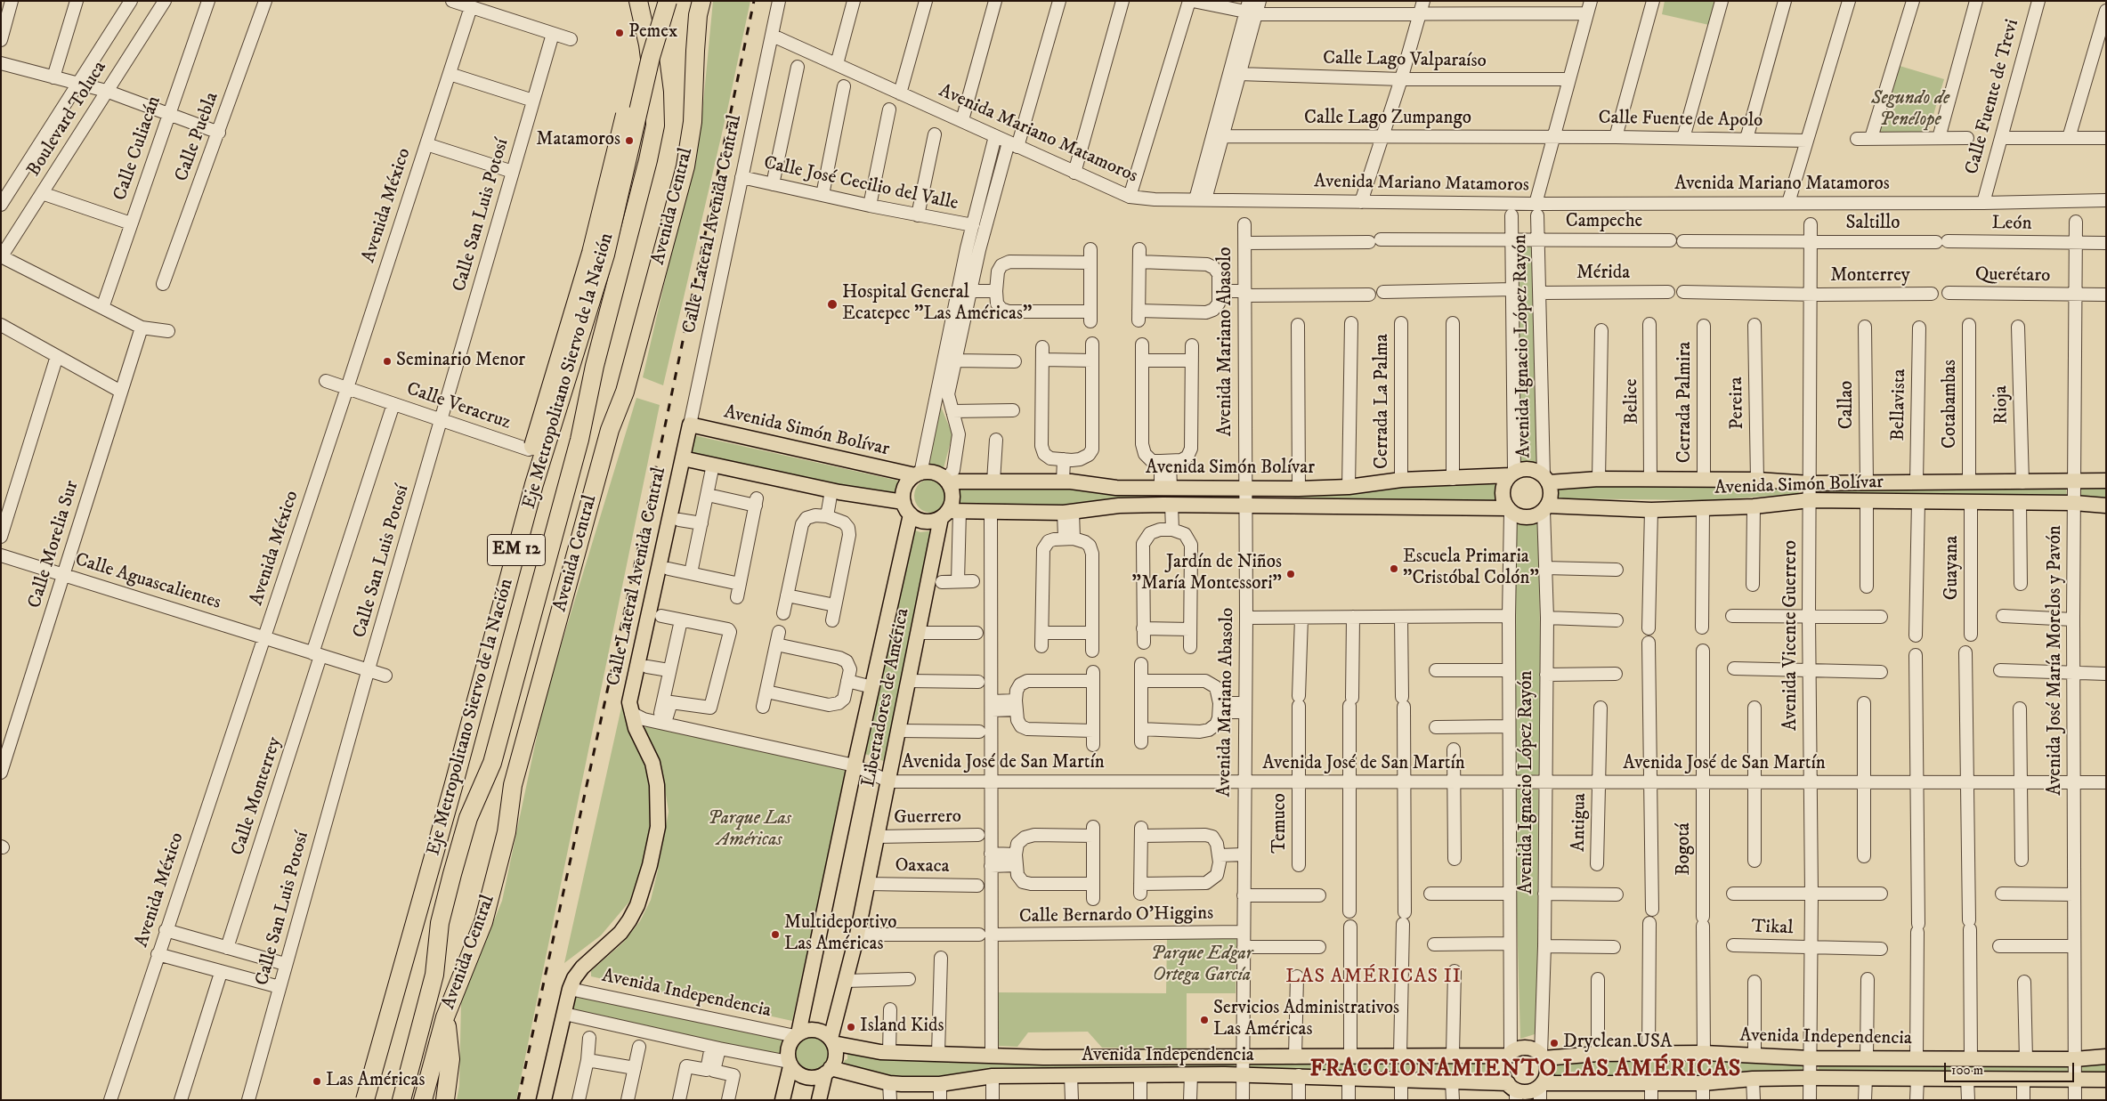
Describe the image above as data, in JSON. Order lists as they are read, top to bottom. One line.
{"streets":{"highway":["Avenida Central","Eje Metropolitano Siervo de la Nación","EM 12"],"main road":["Calle Lateral Avenida Central","Avenida Simón Bolívar","Libertadores de América","Avenida Independencia"],"street":["Calle Lago Valparaíso","Calle Fuente de Trevi","Boulevard Toluca","Calle Lago Zumpango","Calle Fuente de Apolo","Avenida Mariano Matamoros","Calle Puebla","Calle Culiacán","Calle José Cecilio del Valle","Avenida México","Calle San Luis Potosí","Campeche","Saltillo","León","Mérida","Querétaro","Monterrey","Avenida Mariano Abasolo","Avenida Ignacio López Rayón","Cerrada La Palma","Belice","Cerrada Palmira","Pereira","Cotabambas","Callao","Bellavista","Rioja","Calle Veracruz","Calle Morelia Sur","Guayana","Calle Aguascalientes","Avenida Vicente Guerrero","Avenida José María Morelos y Pavón","Avenida José de San Martín","Calle Monterrey","Guerrero","Antigua","Temuco","Bogotá","Oaxaca","Calle Bernardo O'Higgins","Tikal"]},"crossings":[["Calle Lago Valparaíso","Avenida Ignacio López Rayón"],["Calle Fuente de Trevi","Avenida Mariano Matamoros"],["Calle Lago Zumpango","Calle Fuente de Apolo"],["Calle Lago Zumpango","Avenida Ignacio López Rayón"],["Calle Fuente de Apolo","Avenida Ignacio López Rayón"],["Avenida Mariano Matamoros","Calle Lateral Avenida Central"],["Avenida Mariano Matamoros","Avenida Ignacio López Rayón"],["Calle José Cecilio del Valle","Calle Lateral Avenida Central"],["Avenida México","Calle Veracruz"],["Avenida México","Calle Aguascalientes"],["Calle San Luis Potosí","Calle Veracruz"],["Calle San Luis Potosí","Calle Aguascalientes"],["Campeche","Avenida Mariano Abasolo"],["Campeche","Avenida Ignacio López Rayón"],["Calle Lateral Avenida Central","Avenida Simón Bolívar"],["Calle Lateral Avenida Central","Avenida José de San Martín"],["Calle Lateral Avenida Central","Avenida Independencia"],["Saltillo","León"],["Saltillo","Avenida Vicente Guerrero"],["León","Avenida José María Morelos y Pavón"],["Mérida","Avenida Ignacio López Rayón"],["Querétaro","Avenida José María Morelos y Pavón"],["Monterrey","Avenida Vicente Guerrero"],["Avenida Mariano Abasolo","Avenida Simón Bolívar"],["Avenida Mariano Abasolo","Avenida José de San Martín"],["Avenida Mariano Abasolo","Calle Bernardo O'Higgins"],["Avenida Mariano Abasolo","Avenida Independencia"],["Avenida Ignacio López Rayón","Avenida Simón Bolívar"],["Avenida Ignacio López Rayón","Avenida José de San Martín"],["Avenida Ignacio López Rayón","Avenida Independencia"],["Cerrada La Palma","Avenida Simón Bolívar"],["Belice","Avenida Simón Bolívar"],["Cerrada Palmira","Avenida Simón Bolívar"],["Pereira","Avenida Simón Bolívar"],["Cotabambas","Avenida Simón Bolívar"],["Callao","Avenida Simón Bolívar"],["Bellavista","Avenida Simón Bolívar"],["Rioja","Avenida Simón Bolívar"],["Calle Veracruz","Calle Monterrey"],["Avenida Simón Bolívar","Guayana"],["Avenida Simón Bolívar","Avenida Vicente Guerrero"],["Avenida Simón Bolívar","Avenida José María Morelos y Pavón"],["Avenida Simón Bolívar","Libertadores de América"],["Calle Morelia Sur","Calle Aguascalientes"],["Calle Aguascalientes","Calle Monterrey"],["Avenida Vicente Guerrero","Avenida José de San Martín"],["Avenida Vicente Guerrero","Tikal"],["Avenida Vicente Guerrero","Avenida Independencia"],["Avenida José María Morelos y Pavón","Avenida José de San Martín"],["Avenida José María Morelos y Pavón","Avenida Independencia"],["Libertadores de América","Avenida José de San Martín"],["Libertadores de América","Guerrero"],["Libertadores de América","Oaxaca"],["Libertadores de América","Calle Bernardo O'Higgins"],["Libertadores de América","Avenida Independencia"],["Avenida José de San Martín","Antigua"],["Avenida José de San Martín","Temuco"],["Avenida José de San Martín","Bogotá"],["Bogotá","Avenida Independencia"]],"districts":["LAS AMÉRICAS II","FRACCIONAMIENTO LAS AMÉRICAS"],"parks":["Segundo de Penélope","Parque Las Américas","Parque Edgar Ortega García"],"places":["Pemex","Matamoros","Hospital General Ecatepec \"Las Américas\"","Seminario Menor","Escuela Primaria \"Cristóbal Colón\"","Jardín de Niños \"María Montessori\"","Multideportivo Las Américas","Servicios Administrativos Las Américas","Island Kids","Dryclean USA","Las Américas"],"scale_bar":"100 m"}
